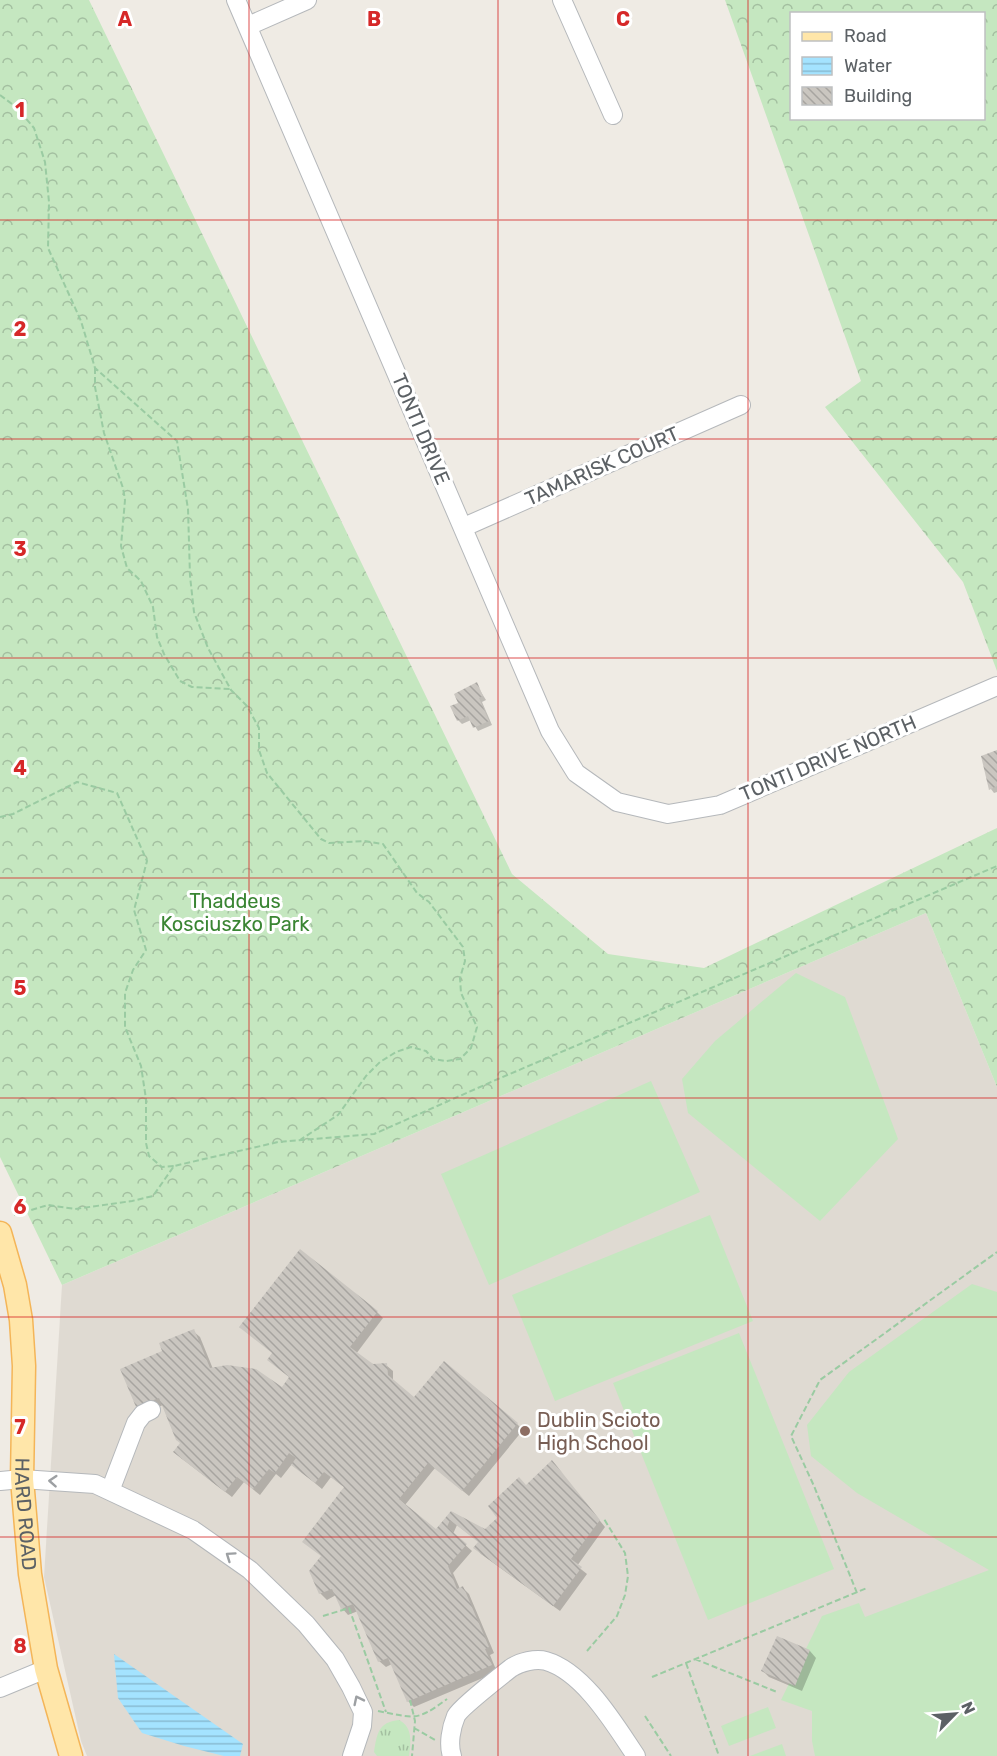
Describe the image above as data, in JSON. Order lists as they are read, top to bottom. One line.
{"streets":{"main road":["HARD ROAD"],"street":["TONTI DRIVE","TAMARISK COURT","TONTI DRIVE NORTH"]},"crossings":[["TONTI DRIVE","TAMARISK COURT"],["TONTI DRIVE","TONTI DRIVE NORTH"]],"parks":["Thaddeus Kosciuszko Park"],"places":["Dublin Scioto High School"],"legend":["Road","Water","Building"],"north":"top right","grid":{"columns":["A","B","C"],"rows":["1","2","3","4","5","6","7","8"]}}
